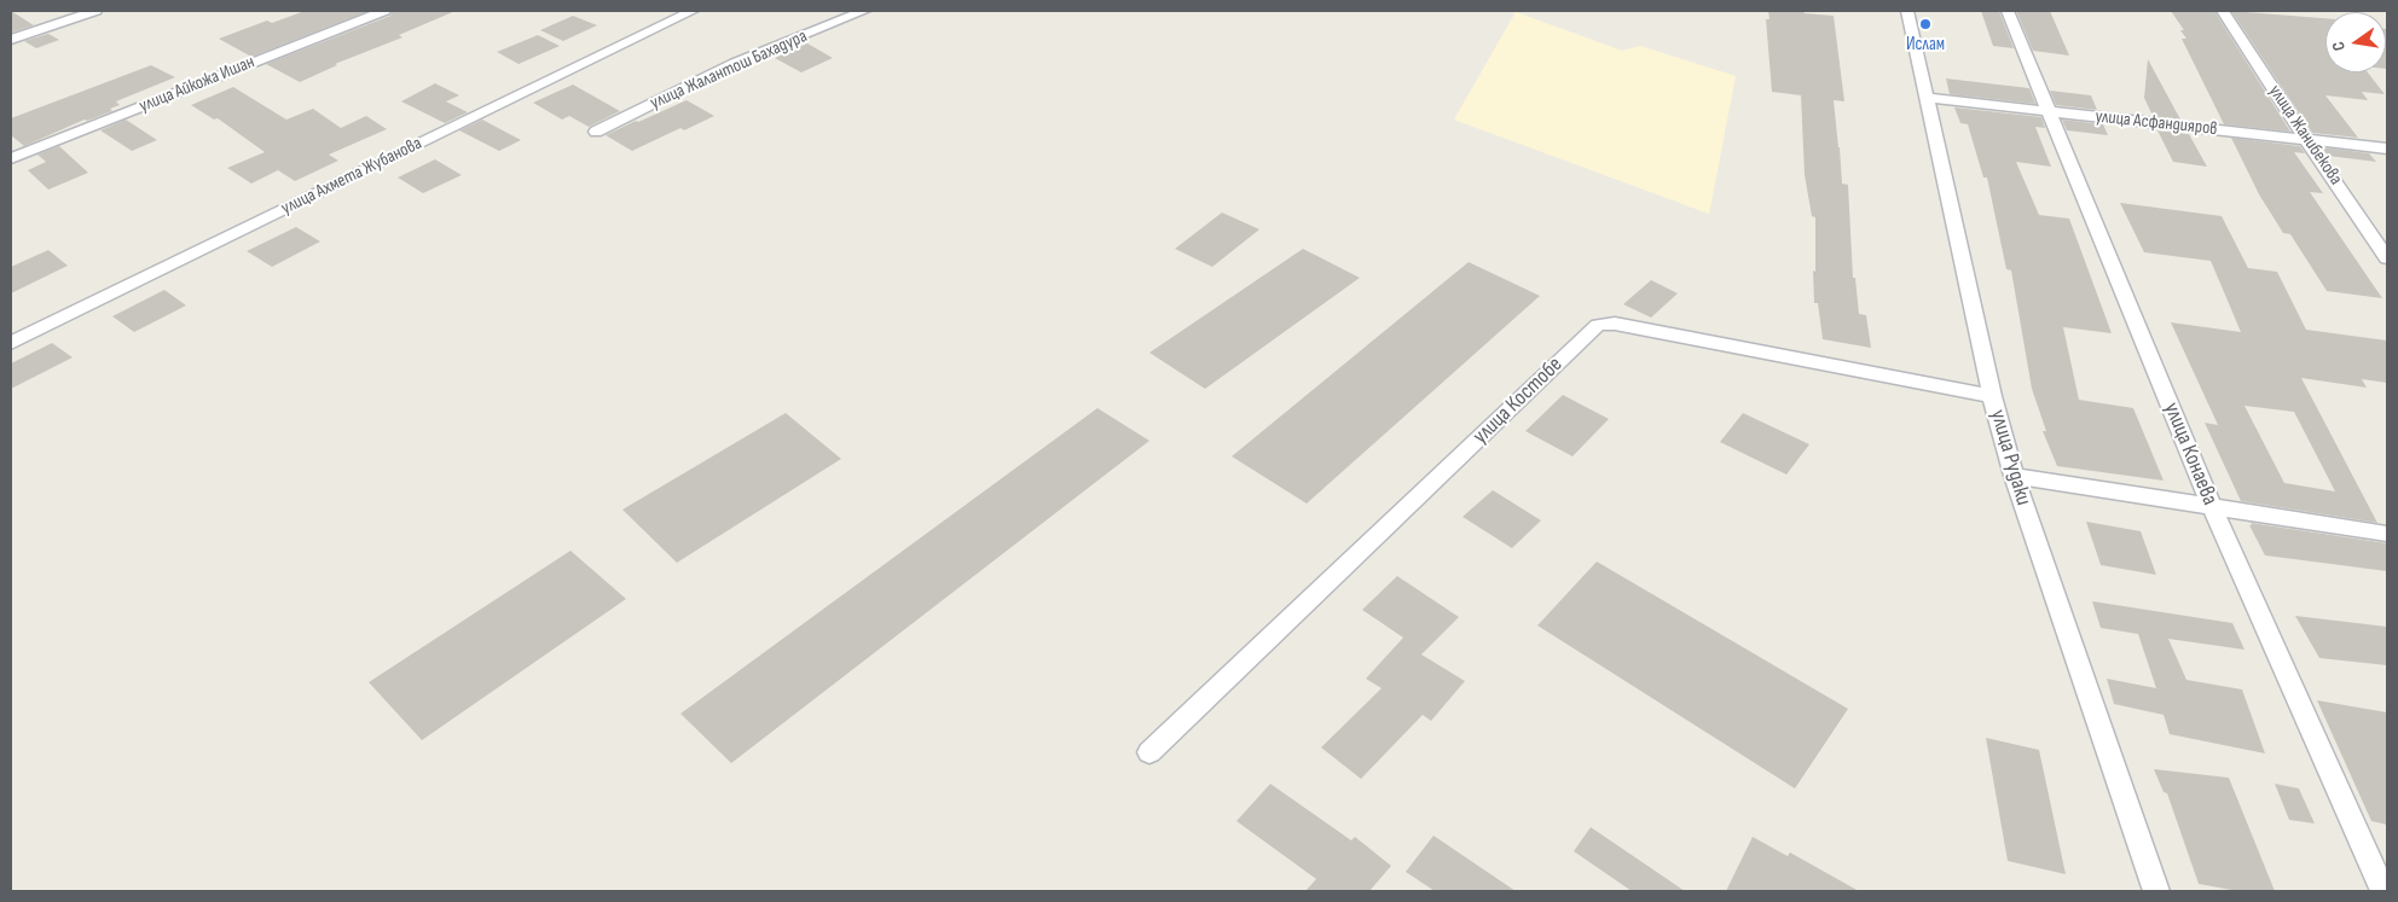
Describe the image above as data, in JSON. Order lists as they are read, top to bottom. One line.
{"streets":{"street":["улица Жалантош Бахадура","улица Айкожа Ишан","улица Асфандияров","улица Жанибекова","улица Ахмета Жубанова","улица Костобе","улица Конаева","улица Рудаки"]},"crossings":[["улица Асфандияров","улица Жанибекова"],["улица Асфандияров","улица Конаева"],["улица Асфандияров","улица Рудаки"],["улица Костобе","улица Рудаки"]],"places":["Ислам"],"north":"left"}
